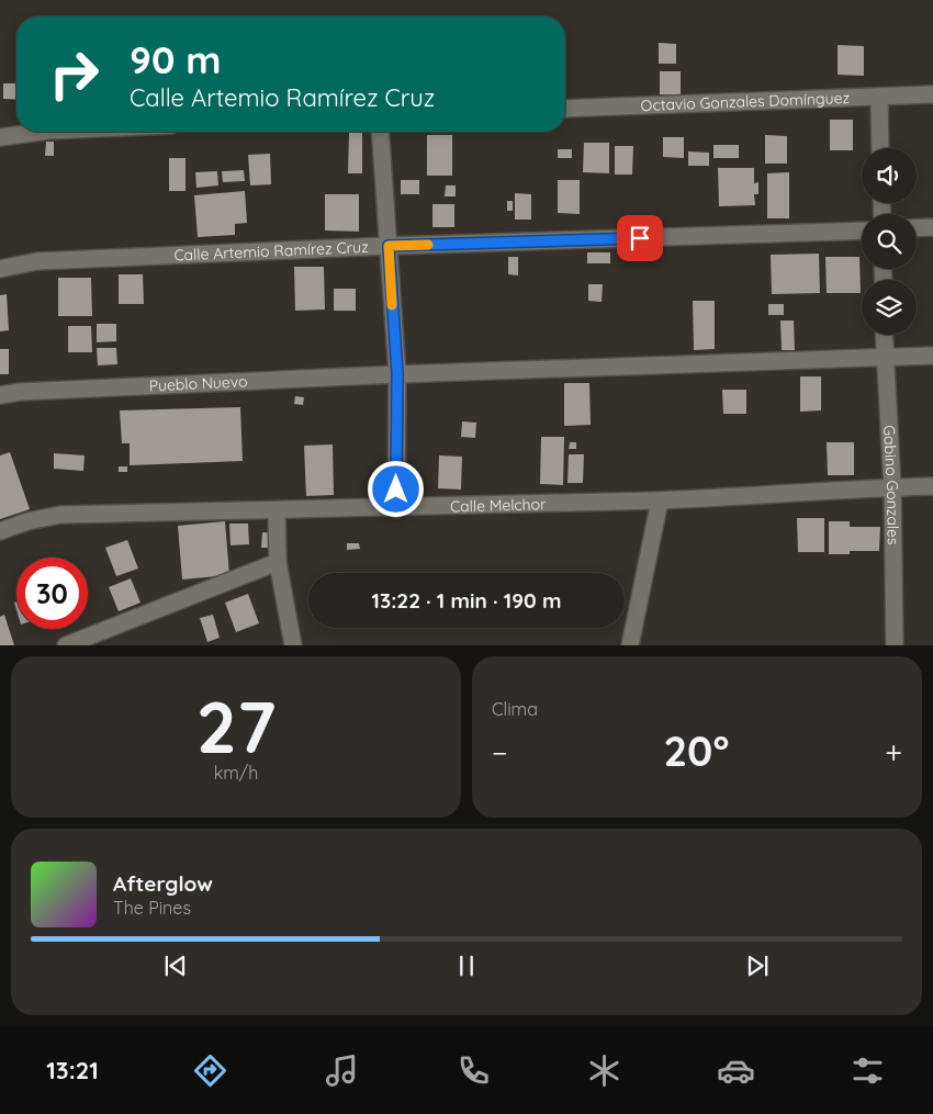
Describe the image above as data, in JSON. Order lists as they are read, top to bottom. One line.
{"streets":{"street":["Octavio Gonzales Domínguez","Calle Artemio Ramírez Cruz","Pueblo Nuevo","Gabino Gonzales","Calle Melchor"]},"crossings":[["Pueblo Nuevo","Gabino Gonzales"],["Gabino Gonzales","Calle Melchor"]],"page":{"turn":["90 m","Calle Artemio Ramírez Cruz"],"limit":"30","trip":"13:22 · 1 min · 190 m","tile":[["27","km/h"],"Clima"],"heat":["−","20°","+"],"song":["Afterglow","The Pines"],"tabs":"13:21"}}
